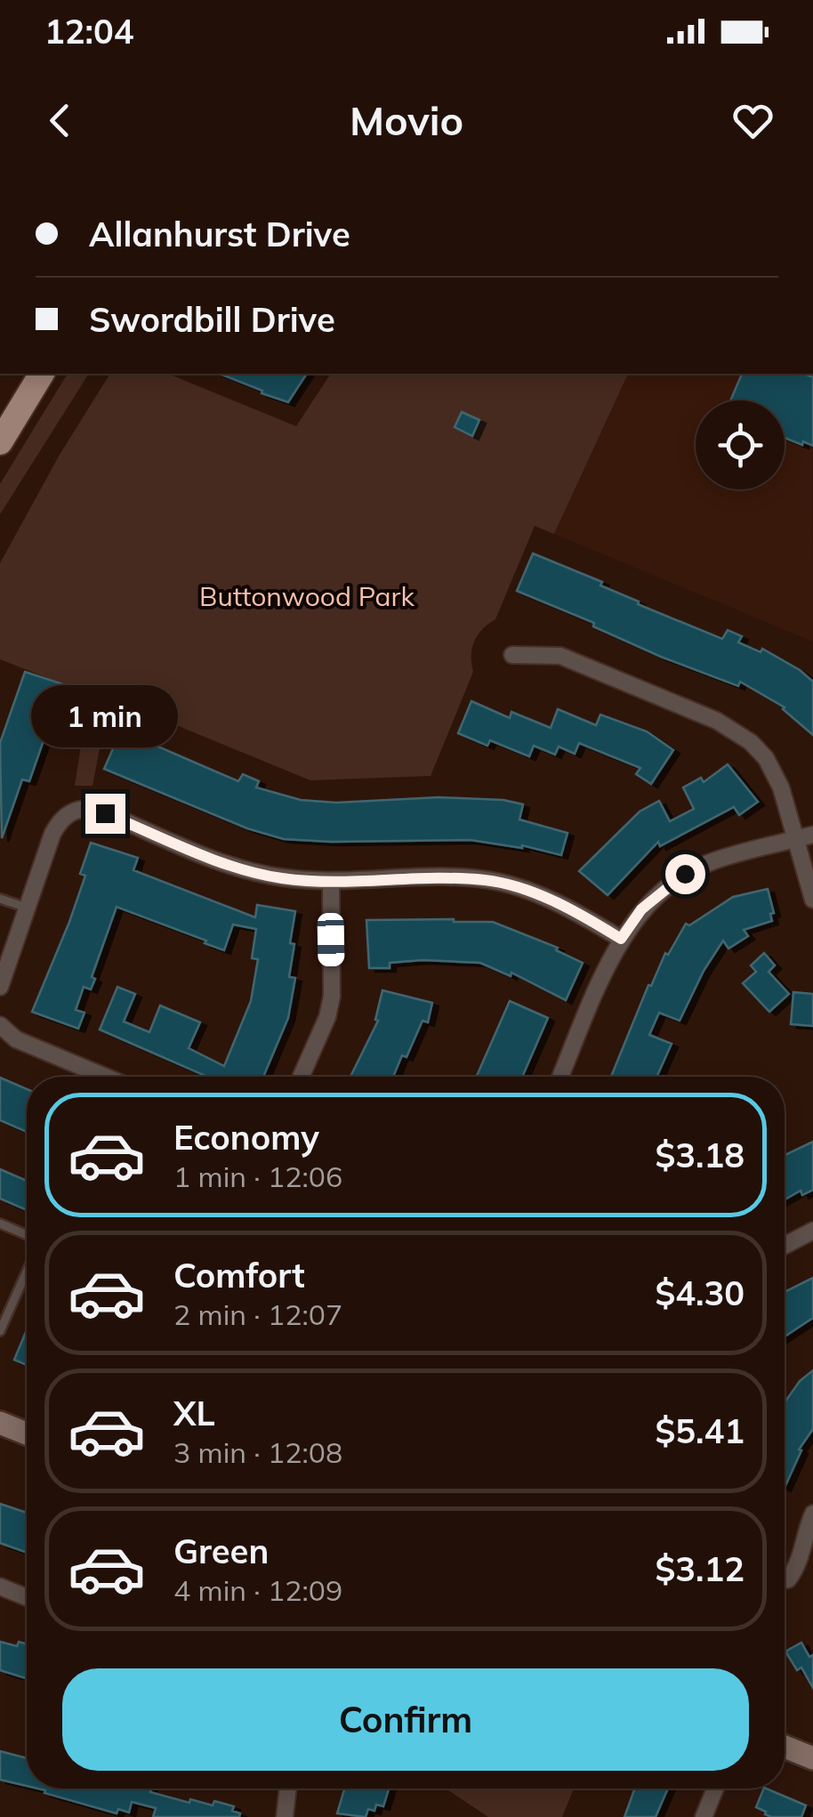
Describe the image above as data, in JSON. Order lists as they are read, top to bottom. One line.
{"parks":["Buttonwood Park"],"page":{"status":"12:04","header":"Movio","banner":["Allanhurst Drive","Swordbill Drive"],"bubble":"1 min","list":[{"name":"Economy","note":"1 min · 12:06","value":"$3.18"},{"name":"Comfort","note":"2 min · 12:07","value":"$4.30"},{"name":"XL","note":"3 min · 12:08","value":"$5.41"},{"name":"Green","note":"4 min · 12:09","value":"$3.12"}],"buttons":"Confirm"}}
